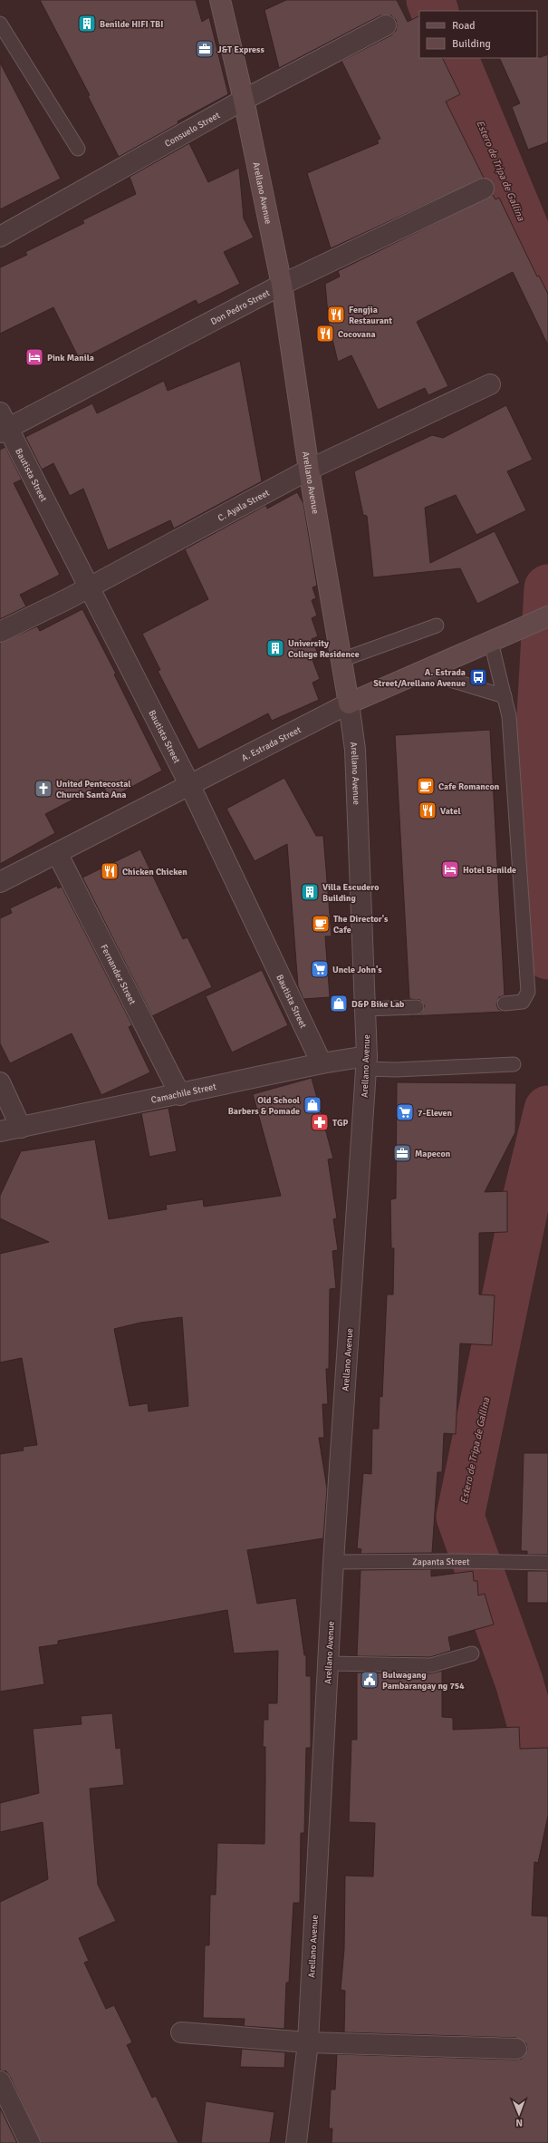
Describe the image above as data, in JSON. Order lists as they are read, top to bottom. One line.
{"streets":{"main road":["Arellano Avenue","A. Estrada Street"],"street":["Consuelo Street","Don Pedro Street","Bautista Street","C. Ayala Street","Fernandez Street","Camachile Street"],"lane":["Zapanta Street"]},"crossings":[["Consuelo Street","Arellano Avenue"],["Arellano Avenue","Don Pedro Street"],["Arellano Avenue","C. Ayala Street"],["Arellano Avenue","A. Estrada Street"],["Arellano Avenue","Camachile Street"],["Arellano Avenue","Zapanta Street"],["Don Pedro Street","Bautista Street"],["Bautista Street","C. Ayala Street"],["Bautista Street","A. Estrada Street"],["Bautista Street","Camachile Street"],["A. Estrada Street","Fernandez Street"],["Fernandez Street","Camachile Street"]],"water":["Estero de Tripa de Gallina"],"places":{"building":["Benilde HIFI TBI","University College Residence","Villa Escudero Building"],"office":["J&T Express","Mapecon"],"restaurant":["Fengjia Restaurant","Cocovana","Vatel","Chicken Chicken"],"hotel":["Pink Manila","Hotel Benilde"],"bus stop":["A. Estrada Street/Arellano Avenue"],"cafe":["Cafe Romancon","The Director's Cafe"],"church":["United Pentecostal Church Santa Ana"],"supermarket":["Uncle John's","7-Eleven"],"shop":["D&P Bike Lab","Old School Barbers & Pomade"],"pharmacy":["TGP"],"public building":["Bulwagang Pambarangay ng 754"]},"legend":["Road","Building"],"north":"bottom"}
